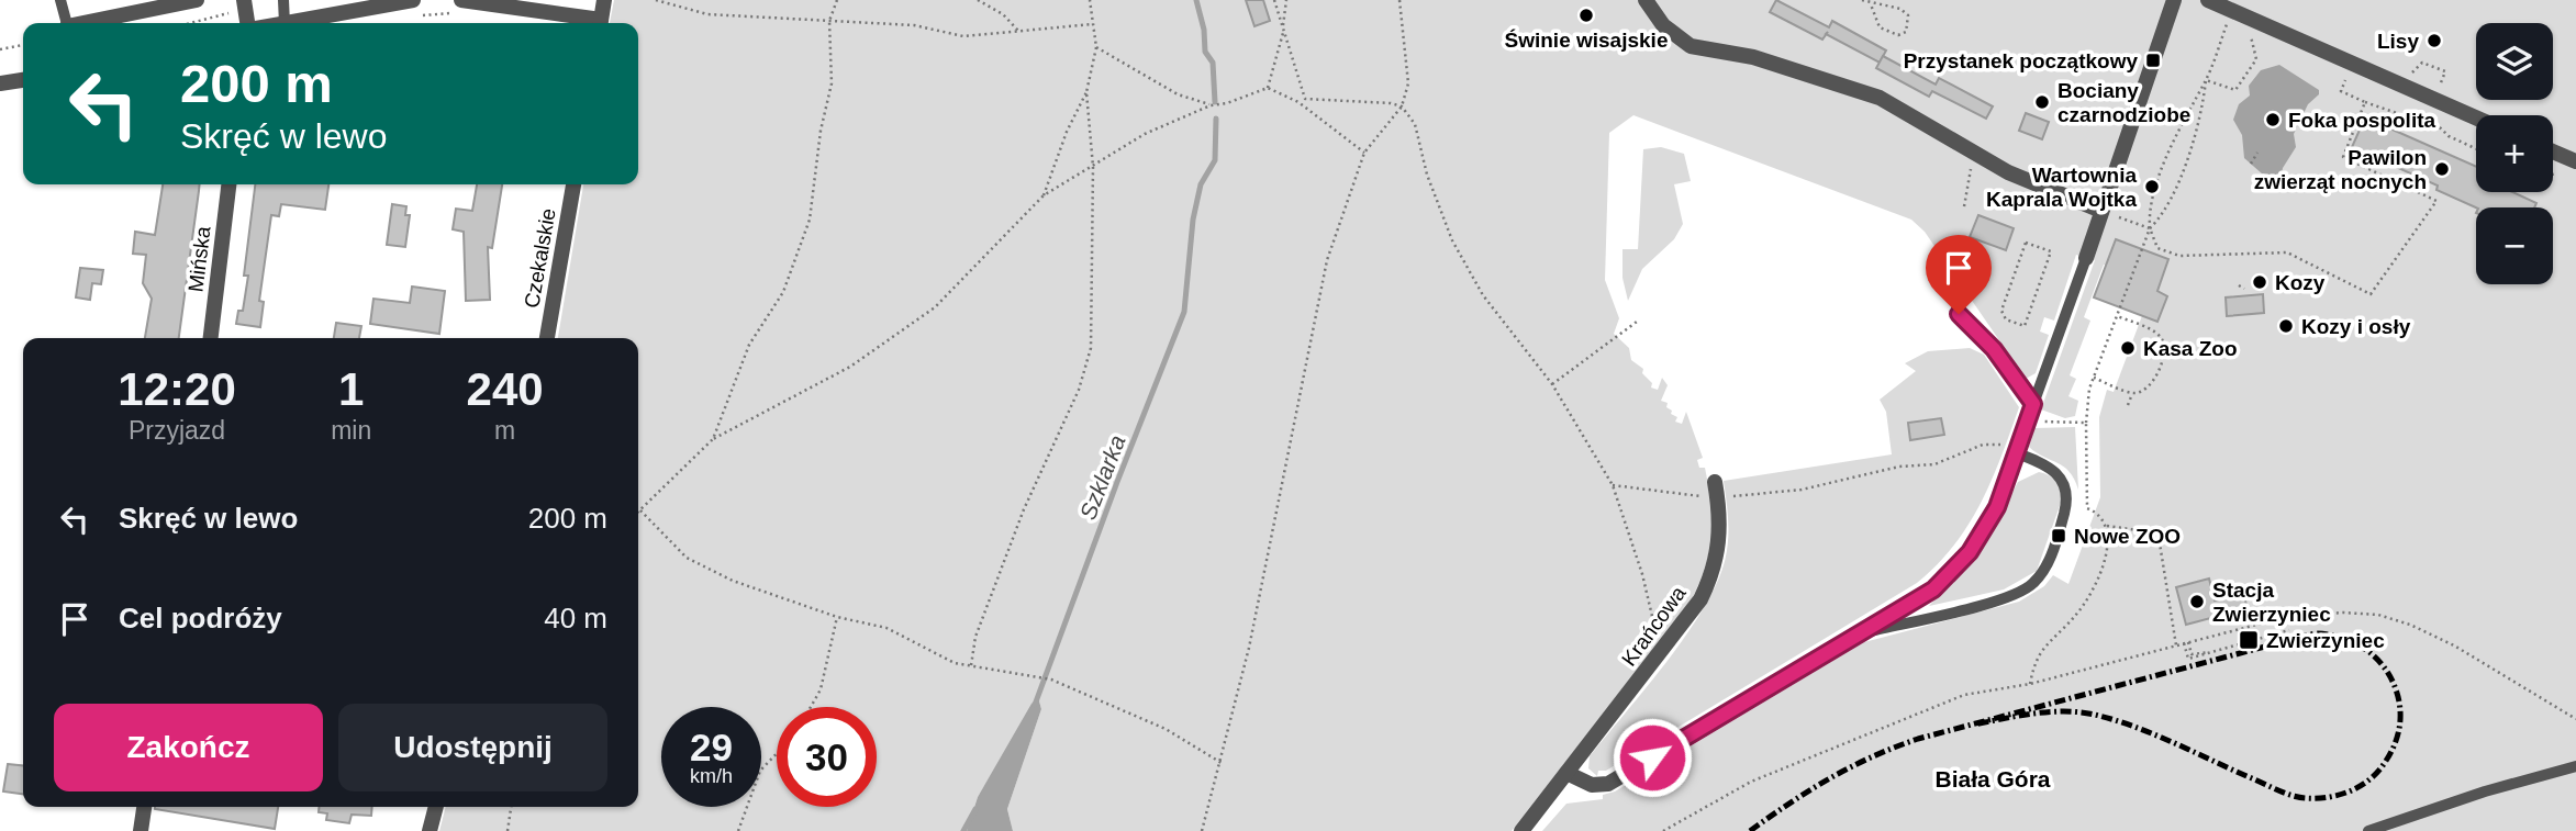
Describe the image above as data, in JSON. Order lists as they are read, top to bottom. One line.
{"streets":{"street":["Czekalskie","Mińska","Krańcowa"]},"districts":["Biała Góra"],"water":["Szklarka"],"places":{"other":["Świnie wisajskie","Lisy","Bociany czarnodziobe","Foka pospolita","Pawilon zwierząt nocnych","Wartownia Kaprala Wojtka","Kozy","Kozy i osły","Kasa Zoo","Stacja Zwierzyniec"],"transit":["Przystanek początkowy","Nowe ZOO","Zwierzyniec"]},"page":{"map_buttons":["+","−"],"turn":["200 m","Skręć w lewo"],"eta":["12:20","Przyjazd","1","min","240","m"],"list":[{"name":"Skręć w lewo","value":"200 m"},{"name":"Cel podróży","value":"40 m"}],"buttons":["Zakończ","Udostępnij"],"speed":"29 km/h","limit":"30"}}
